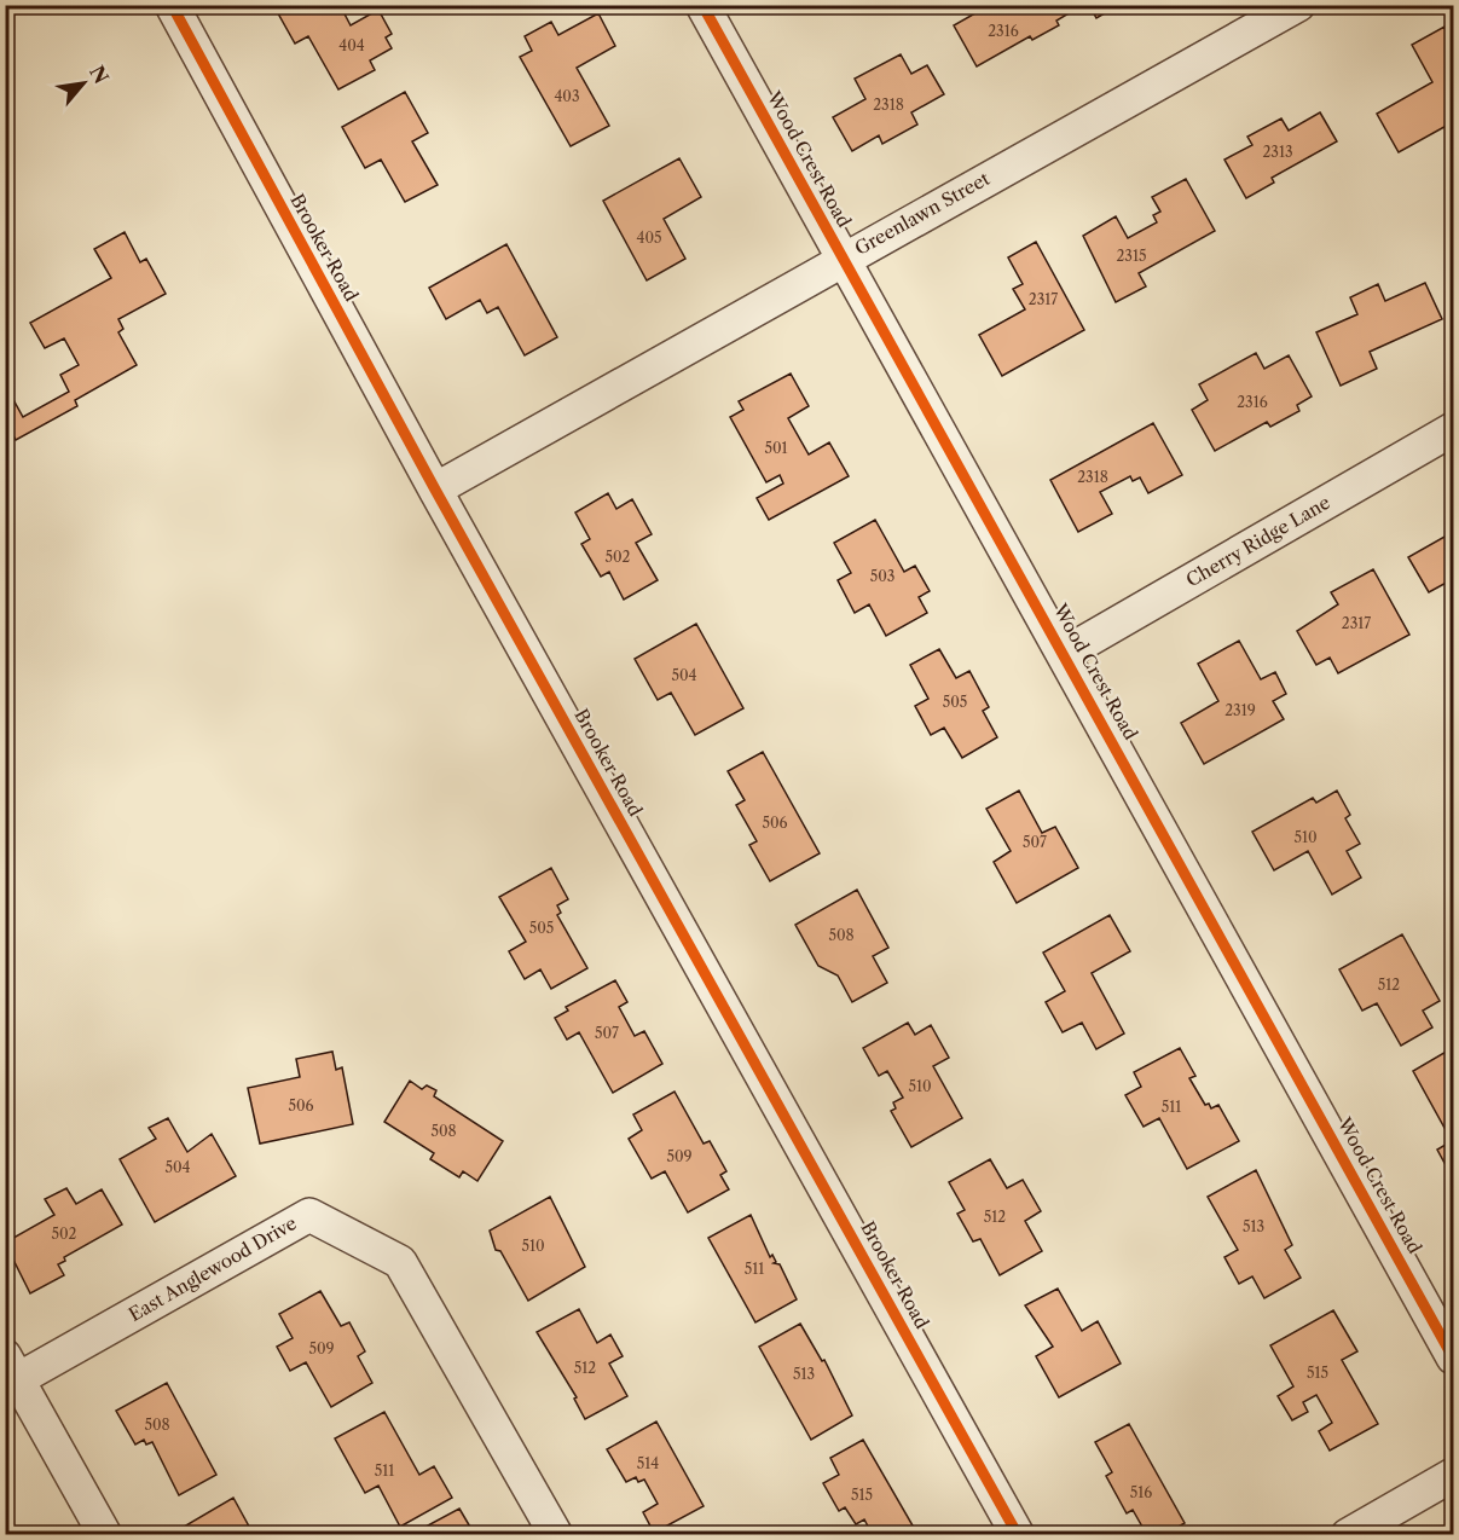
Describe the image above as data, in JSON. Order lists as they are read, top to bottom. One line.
{"streets":{"street":["Wood Crest Road","Greenlawn Street","Brooker Road","Cherry Ridge Lane","East Anglewood Drive"]},"crossings":[["Wood Crest Road","Greenlawn Street"],["Wood Crest Road","Cherry Ridge Lane"],["Greenlawn Street","Brooker Road"]],"house_numbers":["2316","404","403","2318","2313","405","2315","2317","2316","501","2318","502","503","2317","504","505","2319","506","510","507","505","508","512","507","510","506","511","508","509","504","512","513","502","510","511","509","512","515","513","508","514","511","516","515"],"north":"top right"}
